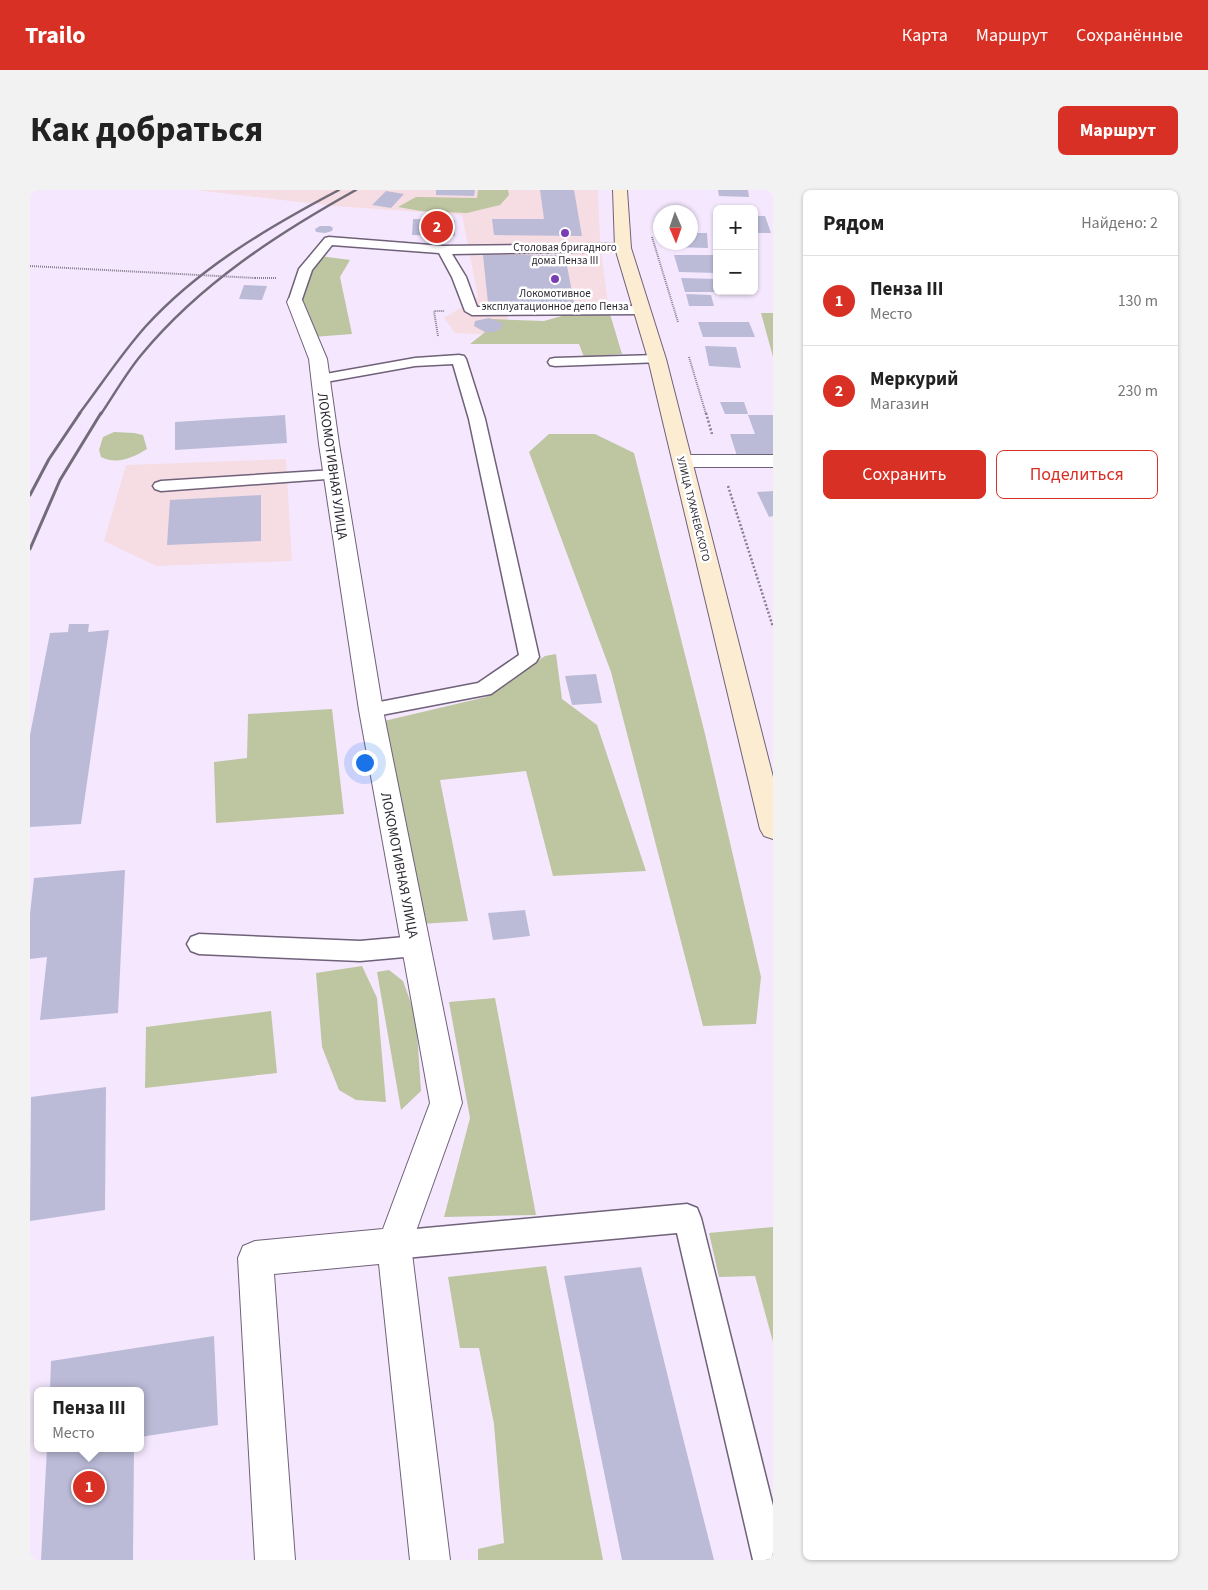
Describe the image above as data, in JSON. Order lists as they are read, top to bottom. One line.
{"streets":{"main road":["УЛИЦА ТУХАЧЕВСКОГО"],"street":["ЛОКОМОТИВНАЯ УЛИЦА"]},"places":["Столовая бригадного дома Пенза III","Локомотивное эксплуатационное депо Пенза"],"north":"bottom","page":{"header":"Trailo","nav":["Карта","Маршрут","Сохранённые"],"title":"Как добраться","buttons":["Маршрут",["Сохранить","Поделиться"]],"heading":["Рядом","Найдено: 2"],"map_buttons":["+","−"],"pins":["2","1"],"list":[{"mark":"1","name":"Пенза III","note":"Место","value":"130 m"},{"mark":"2","name":"Меркурий","note":"Магазин","value":"230 m"}],"popup":["Пенза III","Место"]}}
